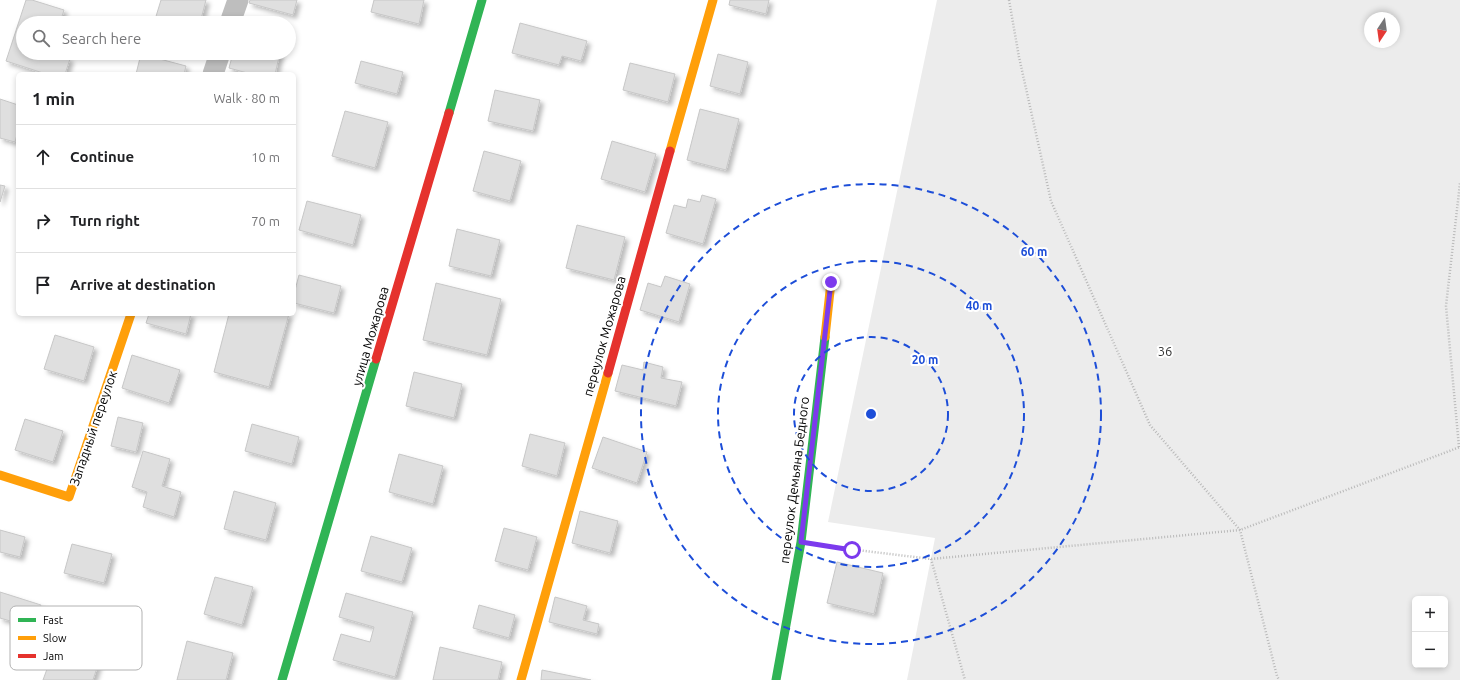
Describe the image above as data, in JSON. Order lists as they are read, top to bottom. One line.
{"streets":{"street":["улица Можарова","переулок Можарова","Западный переулок","переулок Демьяна Бедного"]},"parks":["36"],"legend":["Fast","Slow","Jam"],"north":"bottom","page":{"search":"Search here","heading":["1 min","Walk · 80 m"],"list":[["Continue","10 m"],["Turn right","70 m"],"Arrive at destination"],"map_buttons":["+","−"]},"rings":["60 m","40 m","20 m"]}
